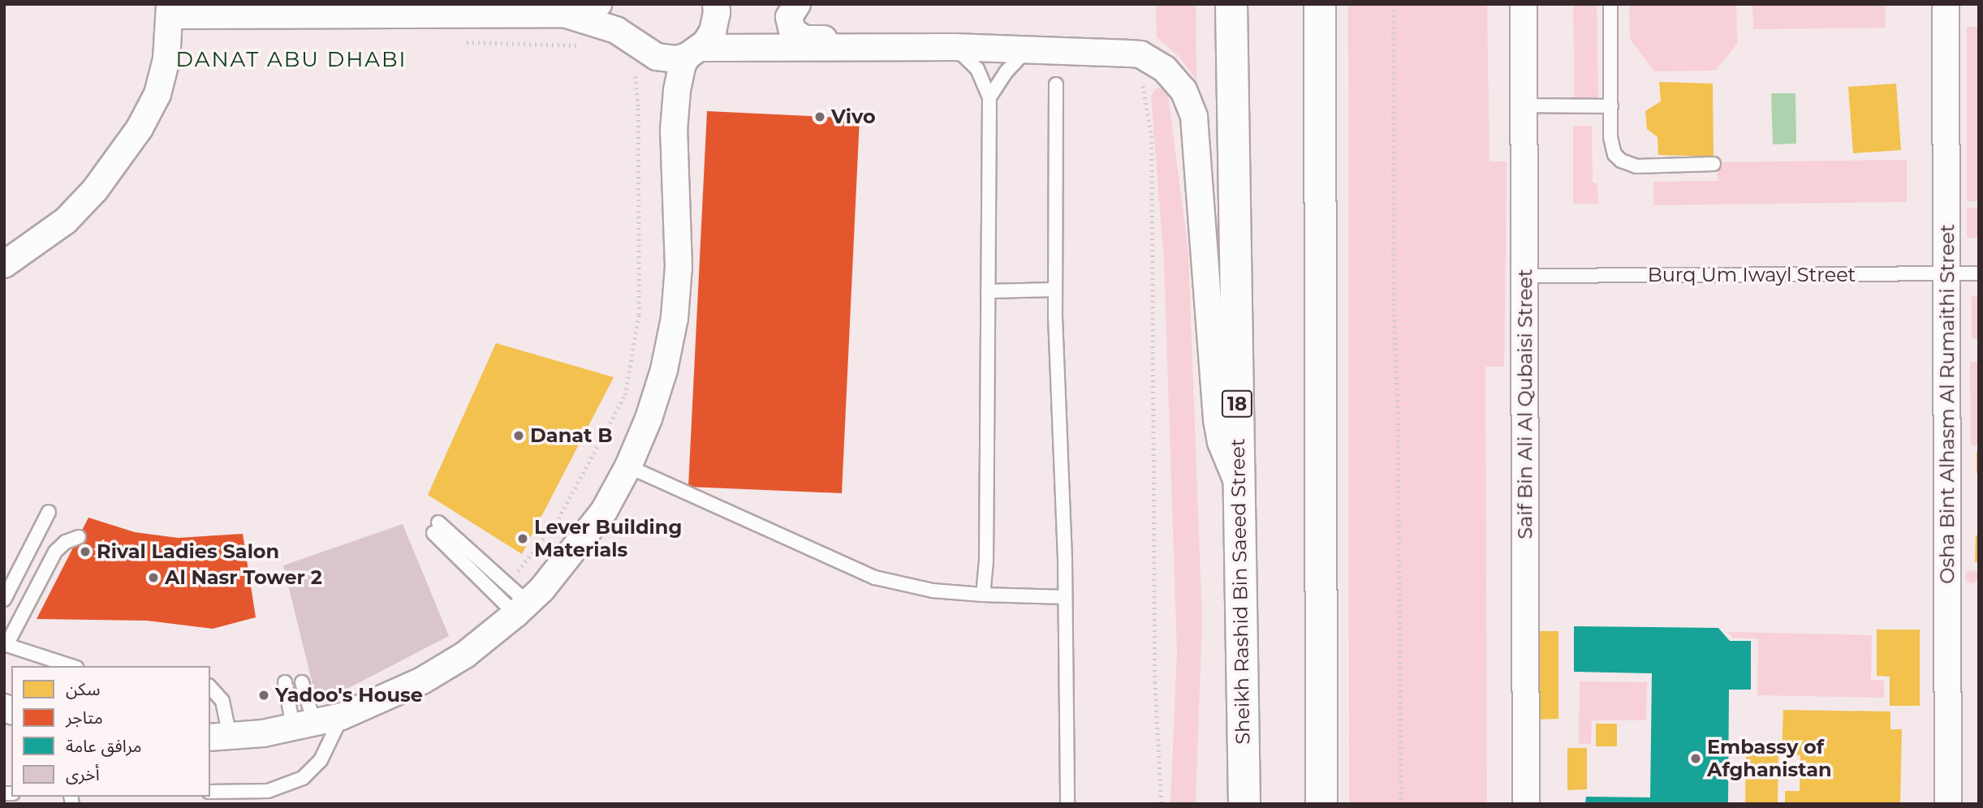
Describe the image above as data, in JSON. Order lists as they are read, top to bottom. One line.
{"streets":{"main road":["18","Sheikh Rashid Bin Saeed Street"],"street":["Saif Bin Ali Al Qubaisi Street","Osha Bint Alhasm Al Rumaithi Street"],"lane":["Burq Um Iwayl Street"]},"crossings":[["Burq Um Iwayl Street","Saif Bin Ali Al Qubaisi Street"],["Burq Um Iwayl Street","Osha Bint Alhasm Al Rumaithi Street"]],"districts":["DANAT ABU DHABI"],"places":["Vivo","Danat B","Lever Building Materials","Rival Ladies Salon","Al Nasr Tower 2","Yadoo's House","Embassy of Afghanistan"],"legend":["سكن","متاجر","مرافق عامة","أخرى"]}
